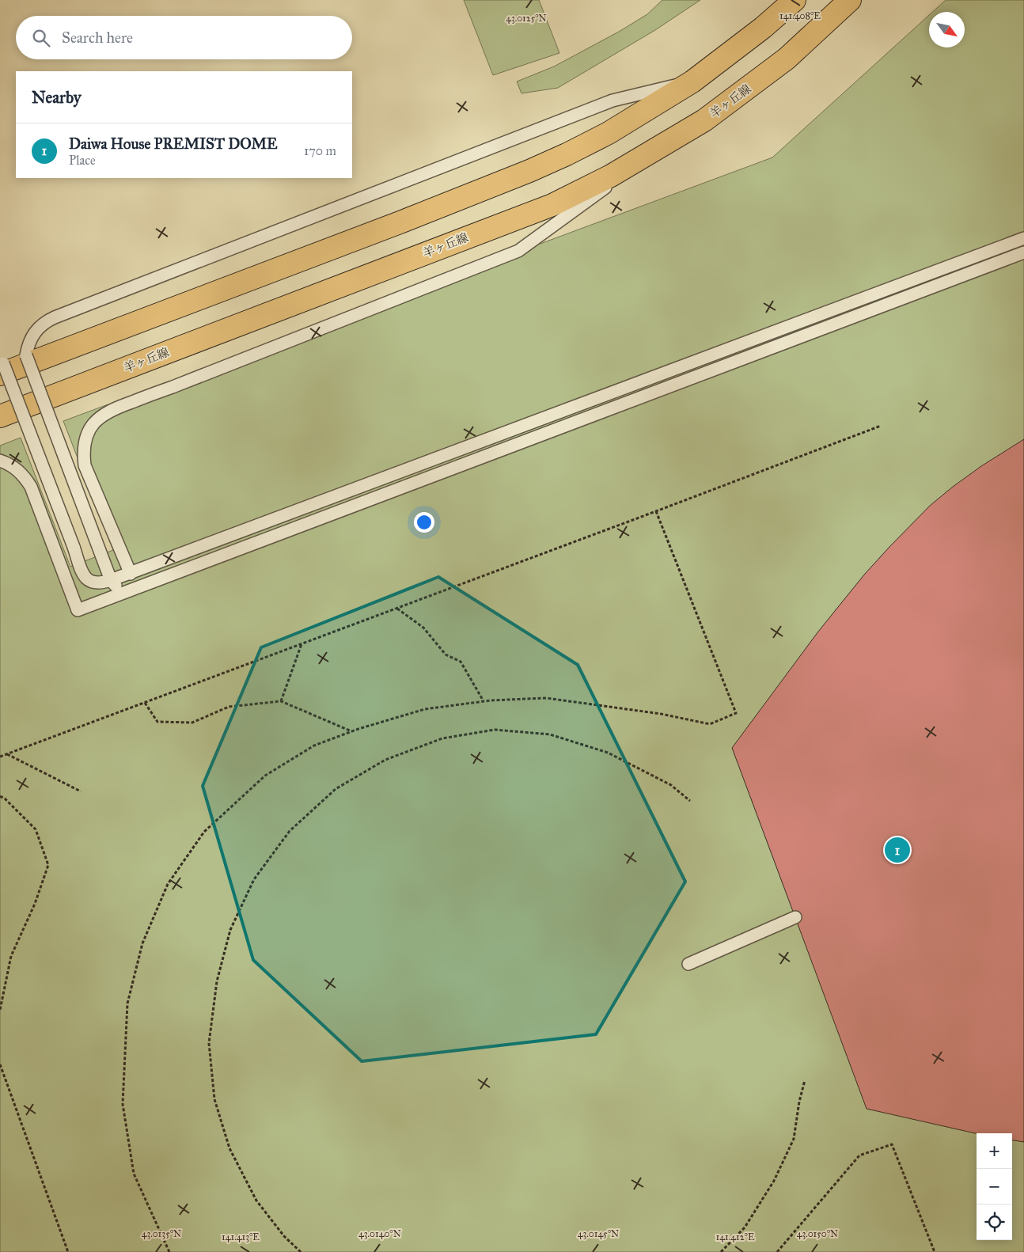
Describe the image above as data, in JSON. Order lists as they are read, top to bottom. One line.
{"streets":{"main road":["羊ヶ丘線"]},"north":"bottom right","page":{"search":"Search here","heading":"Nearby","list":[{"mark":"1","name":"Daiwa House PREMIST DOME","note":"Place","value":"170 m"}],"pins":"1","map_buttons":["+","−"]},"coordinates":["141.408°E","43.0125°N","43.0135°N","43.0140°N","43.0145°N","43.0150°N","141.413°E","141.412°E"]}
